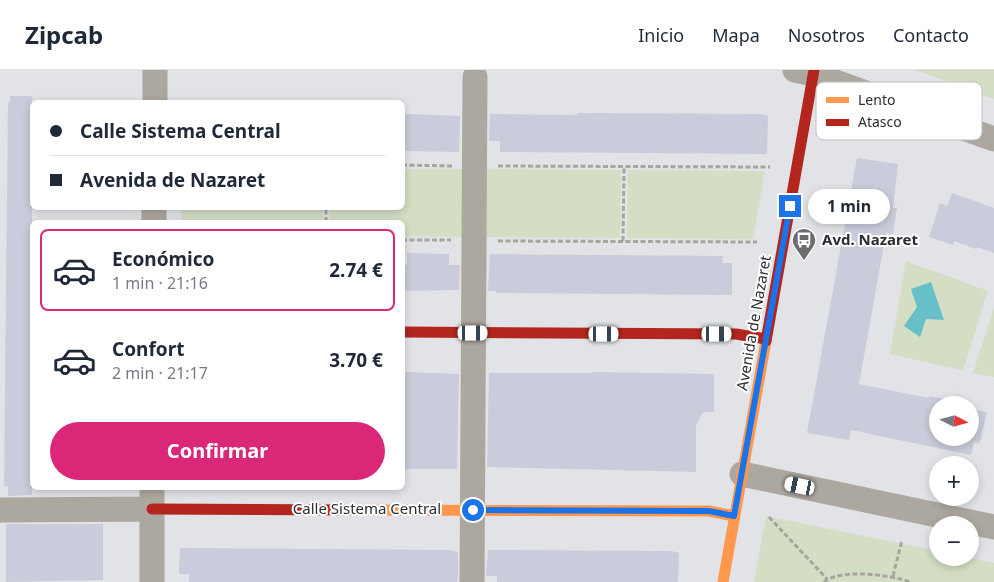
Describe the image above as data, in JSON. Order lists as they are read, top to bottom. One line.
{"streets":{"street":["Avenida de Nazaret","Calle Sistema Central"]},"crossings":[["Avenida de Nazaret","Calle Sistema Central"]],"places":{"bus stop":["Avd. Nazaret"]},"legend":["Lento","Atasco"],"north":"right","page":{"header":"Zipcab","nav":["Inicio","Mapa","Nosotros","Contacto"],"banner":["Calle Sistema Central","Avenida de Nazaret"],"bubble":"1 min","list":[{"name":"Económico","note":"1 min · 21:16","value":"2.74 €"},{"name":"Confort","note":"2 min · 21:17","value":"3.70 €"}],"map_buttons":["+","−"],"buttons":"Confirmar"}}
